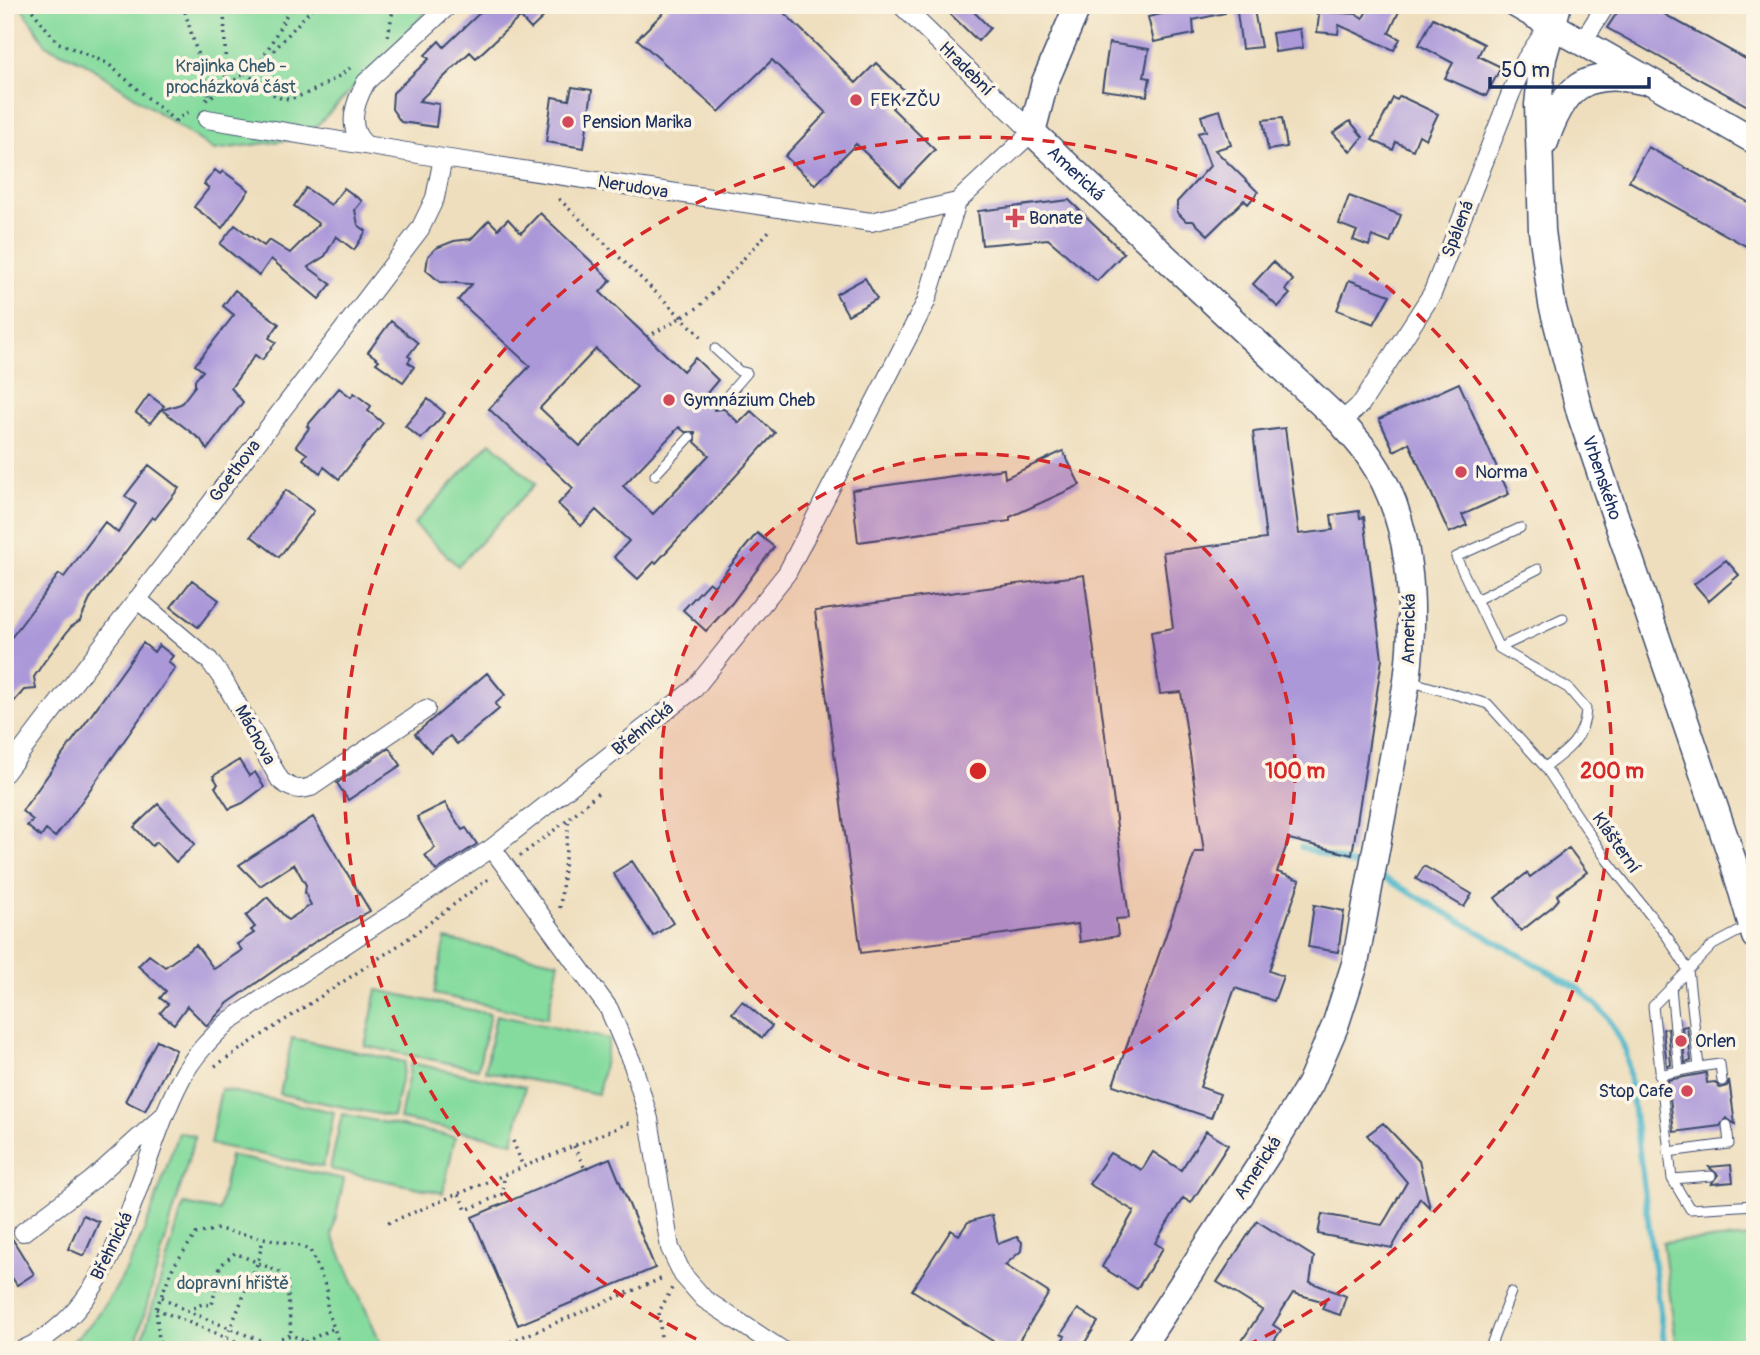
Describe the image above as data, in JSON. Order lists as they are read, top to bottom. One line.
{"streets":{"street":["Hradební","Americká","Nerudova","Spálená","Goethova","Vrbenského","Břehnická","Máchova"],"lane":["Klášterní"]},"crossings":[["Hradební","Americká"],["Hradební","Nerudova"],["Americká","Nerudova"],["Americká","Spálená"],["Americká","Klášterní"],["Nerudova","Goethova"],["Nerudova","Břehnická"],["Spálená","Vrbenského"],["Goethova","Máchova"]],"parks":["Krajinka Cheb - procházková část","dopravní hřiště"],"places":{"other":["FEK ZČU","Pension Marika","Gymnázium Cheb","Norma","Orlen","Stop Cafe"],"health":["Bonate"]},"scale_bar":"50 m","rings":["100 m","200 m"]}
